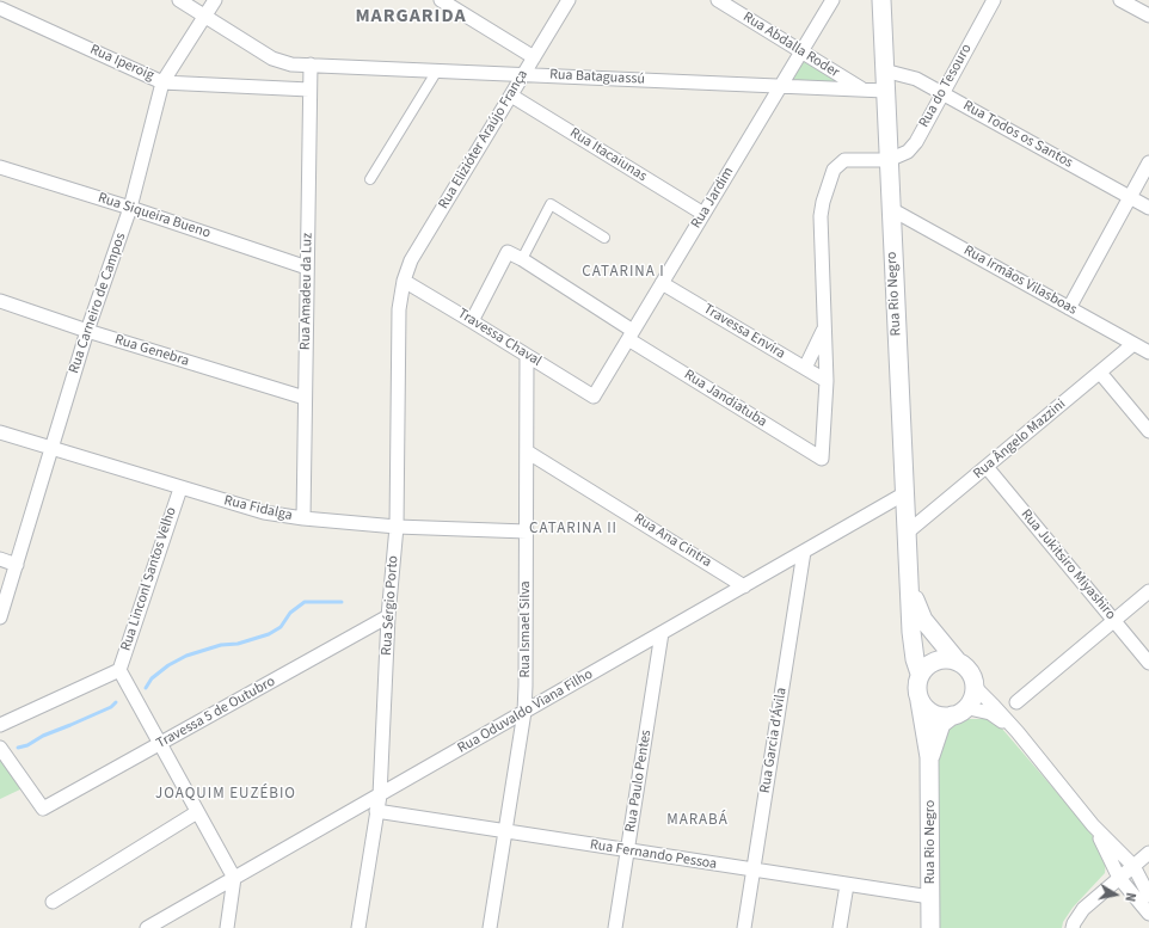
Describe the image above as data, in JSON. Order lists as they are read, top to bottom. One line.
{"streets":{"main road":["Rua Rio Negro"],"street":["Rua Abdalla Roder","Rua Iperoig","Rua Bataguassú","Rua do Tesouro","Rua Todos os Santos","Rua Elizióter Araújo França","Rua Itacaiunas","Rua Jardim","Rua Siqueira Bueno","Rua Irmãos Vilasboas","Rua Amadeu da Luz","Rua Carneiro de Campos","Travessa Envira","Travessa Chaval","Rua Genebra","Rua Jandiatuba","Rua Ângelo Mazzini","Rua Fidalga","Rua Ana Cintra","Rua Jukitsiro Miyashiro","Rua Linconl Santos Velho","Rua Sérgio Porto","Rua Ismael Silva","Rua Oduvaldo Viana Filho","Travessa 5 de Outubro","Rua Garcia d'Ávila","Rua Paulo Pentes","Rua Fernando Pessoa"]},"crossings":[["Rua Abdalla Roder","Rua Bataguassú"],["Rua Abdalla Roder","Rua Jardim"],["Rua Iperoig","Rua Amadeu da Luz"],["Rua Iperoig","Rua Carneiro de Campos"],["Rua Bataguassú","Rua Elizióter Araújo França"],["Rua Bataguassú","Rua Jardim"],["Rua Bataguassú","Rua Amadeu da Luz"],["Rua Bataguassú","Rua Rio Negro"],["Rua Bataguassú","Rua Carneiro de Campos"],["Rua do Tesouro","Rua Todos os Santos"],["Rua do Tesouro","Rua Rio Negro"],["Rua Todos os Santos","Rua Rio Negro"],["Rua Elizióter Araújo França","Rua Itacaiunas"],["Rua Elizióter Araújo França","Travessa Chaval"],["Rua Elizióter Araújo França","Rua Sérgio Porto"],["Rua Itacaiunas","Rua Jardim"],["Rua Jardim","Travessa Envira"],["Rua Jardim","Travessa Chaval"],["Rua Jardim","Rua Jandiatuba"],["Rua Siqueira Bueno","Rua Amadeu da Luz"],["Rua Siqueira Bueno","Rua Carneiro de Campos"],["Rua Irmãos Vilasboas","Rua Rio Negro"],["Rua Irmãos Vilasboas","Rua Ângelo Mazzini"],["Rua Amadeu da Luz","Rua Genebra"],["Rua Amadeu da Luz","Rua Fidalga"],["Rua Rio Negro","Rua Ângelo Mazzini"],["Rua Rio Negro","Rua Oduvaldo Viana Filho"],["Rua Rio Negro","Rua Fernando Pessoa"],["Rua Carneiro de Campos","Rua Genebra"],["Rua Carneiro de Campos","Rua Fidalga"],["Travessa Envira","Rua Jandiatuba"],["Travessa Chaval","Rua Jandiatuba"],["Travessa Chaval","Rua Sérgio Porto"],["Travessa Chaval","Rua Ismael Silva"],["Rua Ângelo Mazzini","Rua Jukitsiro Miyashiro"],["Rua Fidalga","Rua Linconl Santos Velho"],["Rua Fidalga","Rua Sérgio Porto"],["Rua Fidalga","Rua Ismael Silva"],["Rua Ana Cintra","Rua Ismael Silva"],["Rua Ana Cintra","Rua Oduvaldo Viana Filho"],["Rua Sérgio Porto","Rua Oduvaldo Viana Filho"],["Rua Sérgio Porto","Travessa 5 de Outubro"],["Rua Sérgio Porto","Rua Fernando Pessoa"],["Rua Ismael Silva","Rua Oduvaldo Viana Filho"],["Rua Ismael Silva","Rua Fernando Pessoa"],["Rua Oduvaldo Viana Filho","Rua Garcia d'Ávila"],["Rua Oduvaldo Viana Filho","Rua Paulo Pentes"],["Rua Garcia d'Ávila","Rua Fernando Pessoa"],["Rua Paulo Pentes","Rua Fernando Pessoa"]],"districts":["MARGARIDA","CATARINA I","CATARINA II","JOAQUIM EUZÉBIO","MARABÁ"],"north":"right"}
